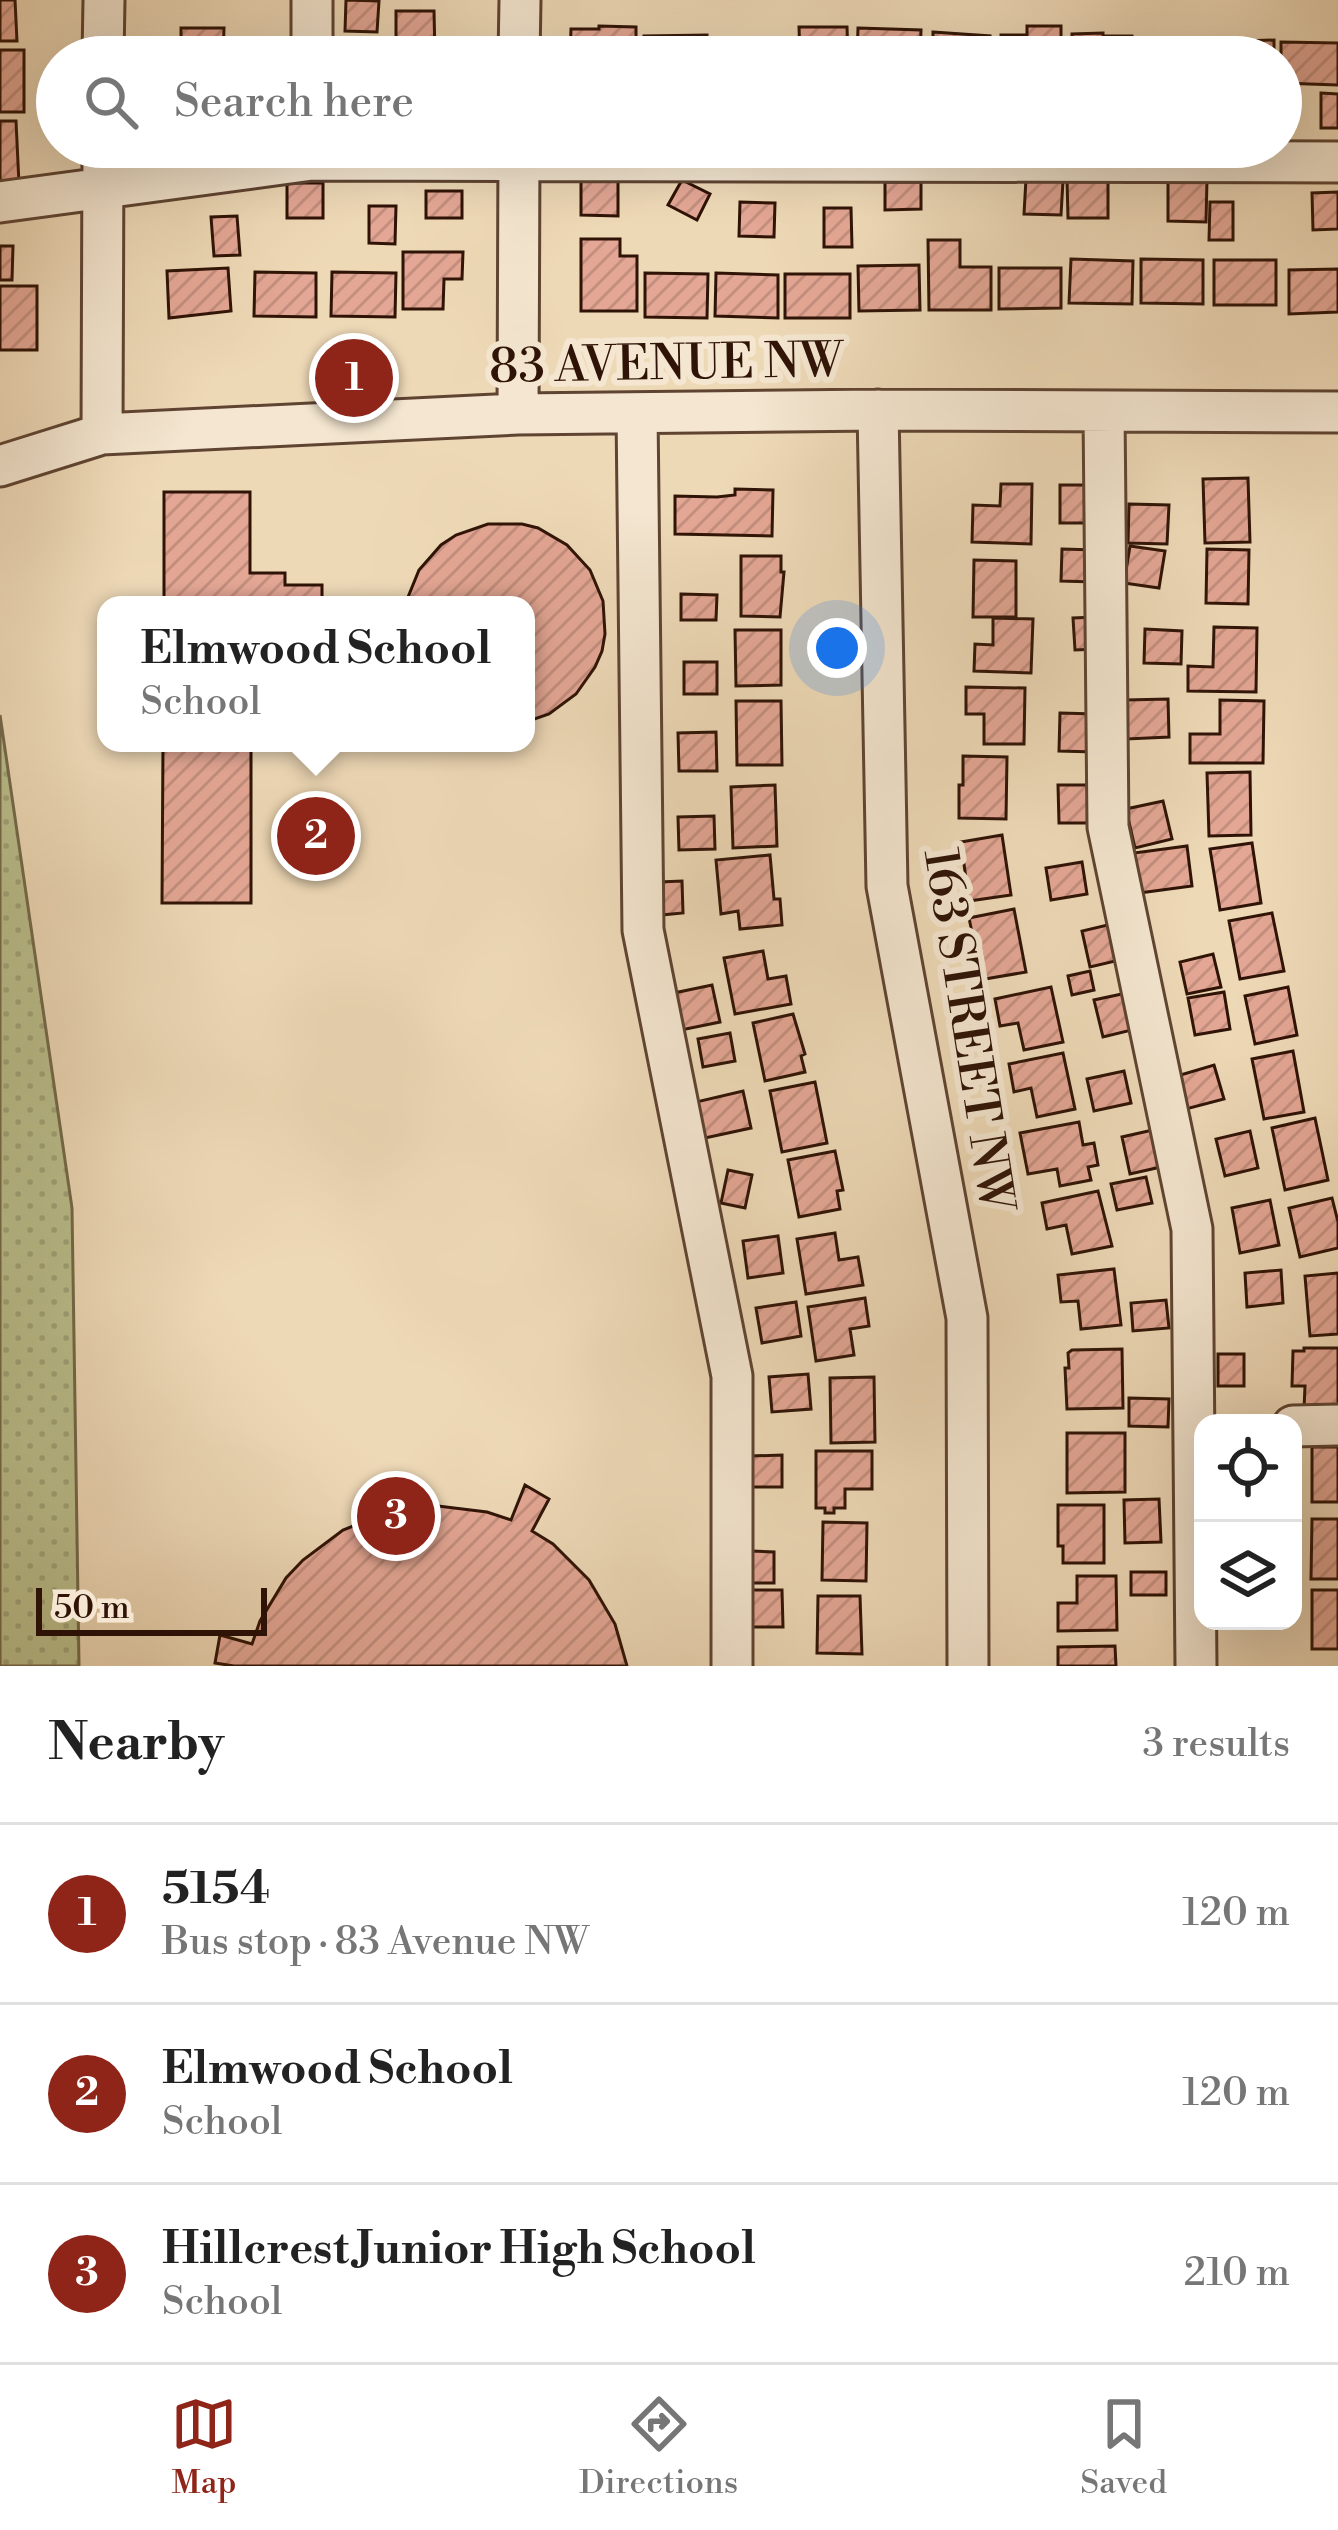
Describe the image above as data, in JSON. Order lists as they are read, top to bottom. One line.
{"streets":{"street":["83 AVENUE NW","163 STREET NW"]},"crossings":[["83 AVENUE NW","163 STREET NW"]],"scale_bar":"50 m","page":{"search":"Search here","pins":["1","2","3"],"popup":["Elmwood School","School"],"scale":"50 m","heading":["Nearby","3 results"],"list":[{"mark":"1","name":"5154","note":"Bus stop · 83 Avenue NW","value":"120 m"},{"mark":"2","name":"Elmwood School","note":"School","value":"120 m"},{"mark":"3","name":"Hillcrest Junior High School","note":"School","value":"210 m"}],"nav":["Map","Directions","Saved"]}}
